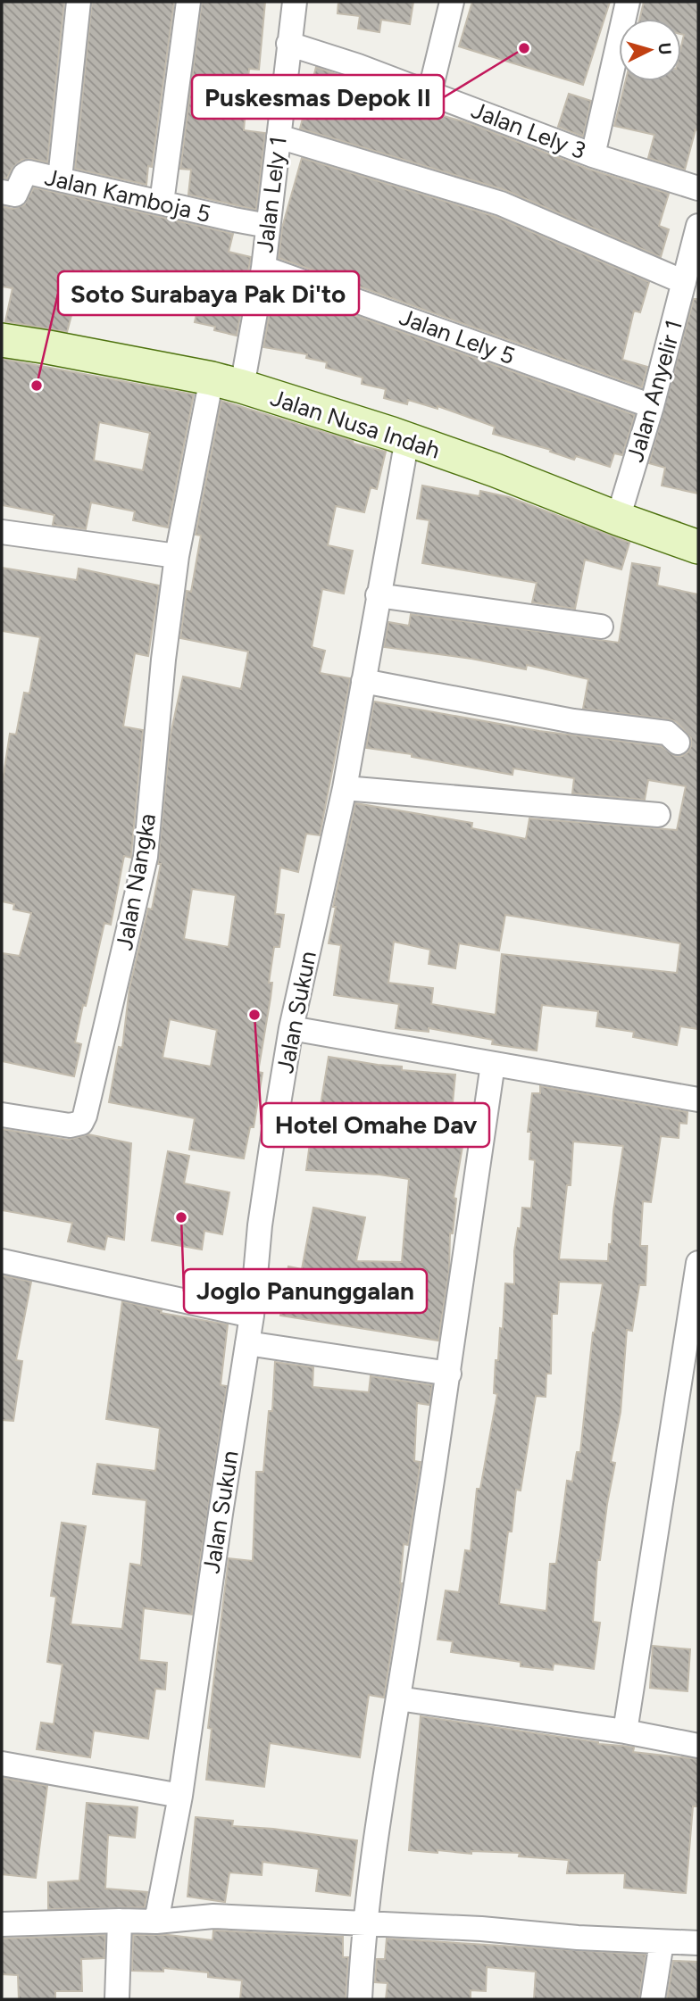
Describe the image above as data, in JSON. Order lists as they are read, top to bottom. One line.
{"streets":{"main road":["Jalan Nusa Indah"],"street":["Jalan Lely 3","Jalan Lely 1","Jalan Kamboja 5","Jalan Lely 5","Jalan Anyelir 1","Jalan Nangka","Jalan Sukun"]},"crossings":[["Jalan Lely 3","Jalan Lely 1"],["Jalan Lely 1","Jalan Kamboja 5"],["Jalan Lely 1","Jalan Lely 5"],["Jalan Lely 1","Jalan Nusa Indah"],["Jalan Lely 1","Jalan Nangka"],["Jalan Lely 5","Jalan Anyelir 1"],["Jalan Anyelir 1","Jalan Nusa Indah"],["Jalan Nusa Indah","Jalan Sukun"]],"places":["Puskesmas Depok II","Soto Surabaya Pak Di'to","Hotel Omahe Dav","Joglo Panunggalan"],"north":"right"}
